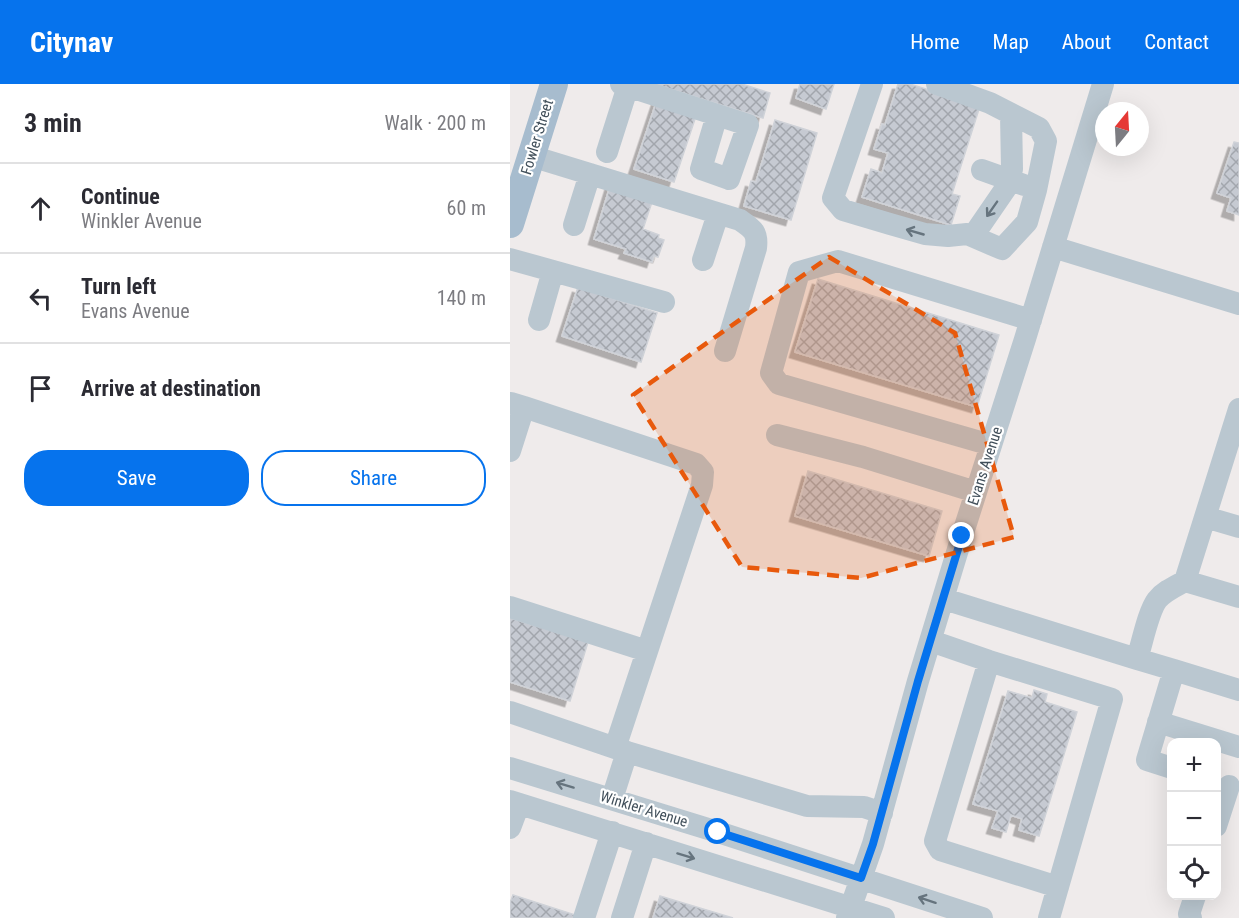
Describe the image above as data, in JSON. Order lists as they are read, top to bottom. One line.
{"streets":{"main road":["Fowler Street"],"street":["Evans Avenue","Winkler Avenue"]},"crossings":[["Evans Avenue","Winkler Avenue"]],"north":"top","page":{"header":"Citynav","nav":["Home","Map","About","Contact"],"heading":["3 min","Walk · 200 m"],"list":[["Continue","Winkler Avenue","60 m"],["Turn left","Evans Avenue","140 m"],"Arrive at destination"],"buttons":["Save","Share"],"map_buttons":["+","−"]}}
